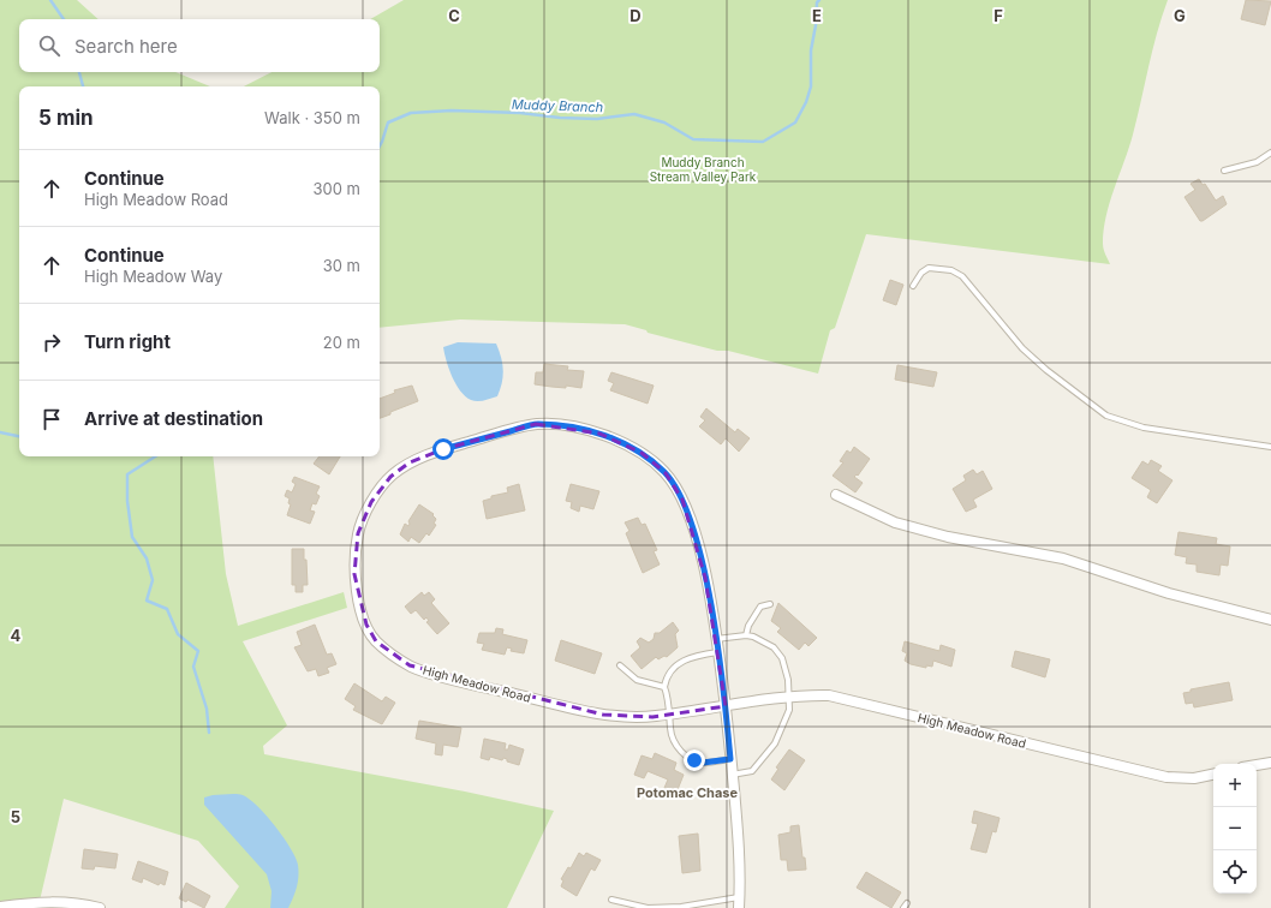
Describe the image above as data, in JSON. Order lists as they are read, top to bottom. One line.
{"streets":{"street":["High Meadow Road"]},"districts":["Potomac Chase"],"water":["Muddy Branch"],"parks":["Muddy Branch Stream Valley Park"],"page":{"search":"Search here","heading":["5 min","Walk · 350 m"],"list":[["Continue","High Meadow Road","300 m"],["Continue","High Meadow Way","30 m"],["Turn right","20 m"],"Arrive at destination"],"map_buttons":["+","−"]},"grid":{"columns":["C","D","E","F","G"],"rows":["4","5"]}}
